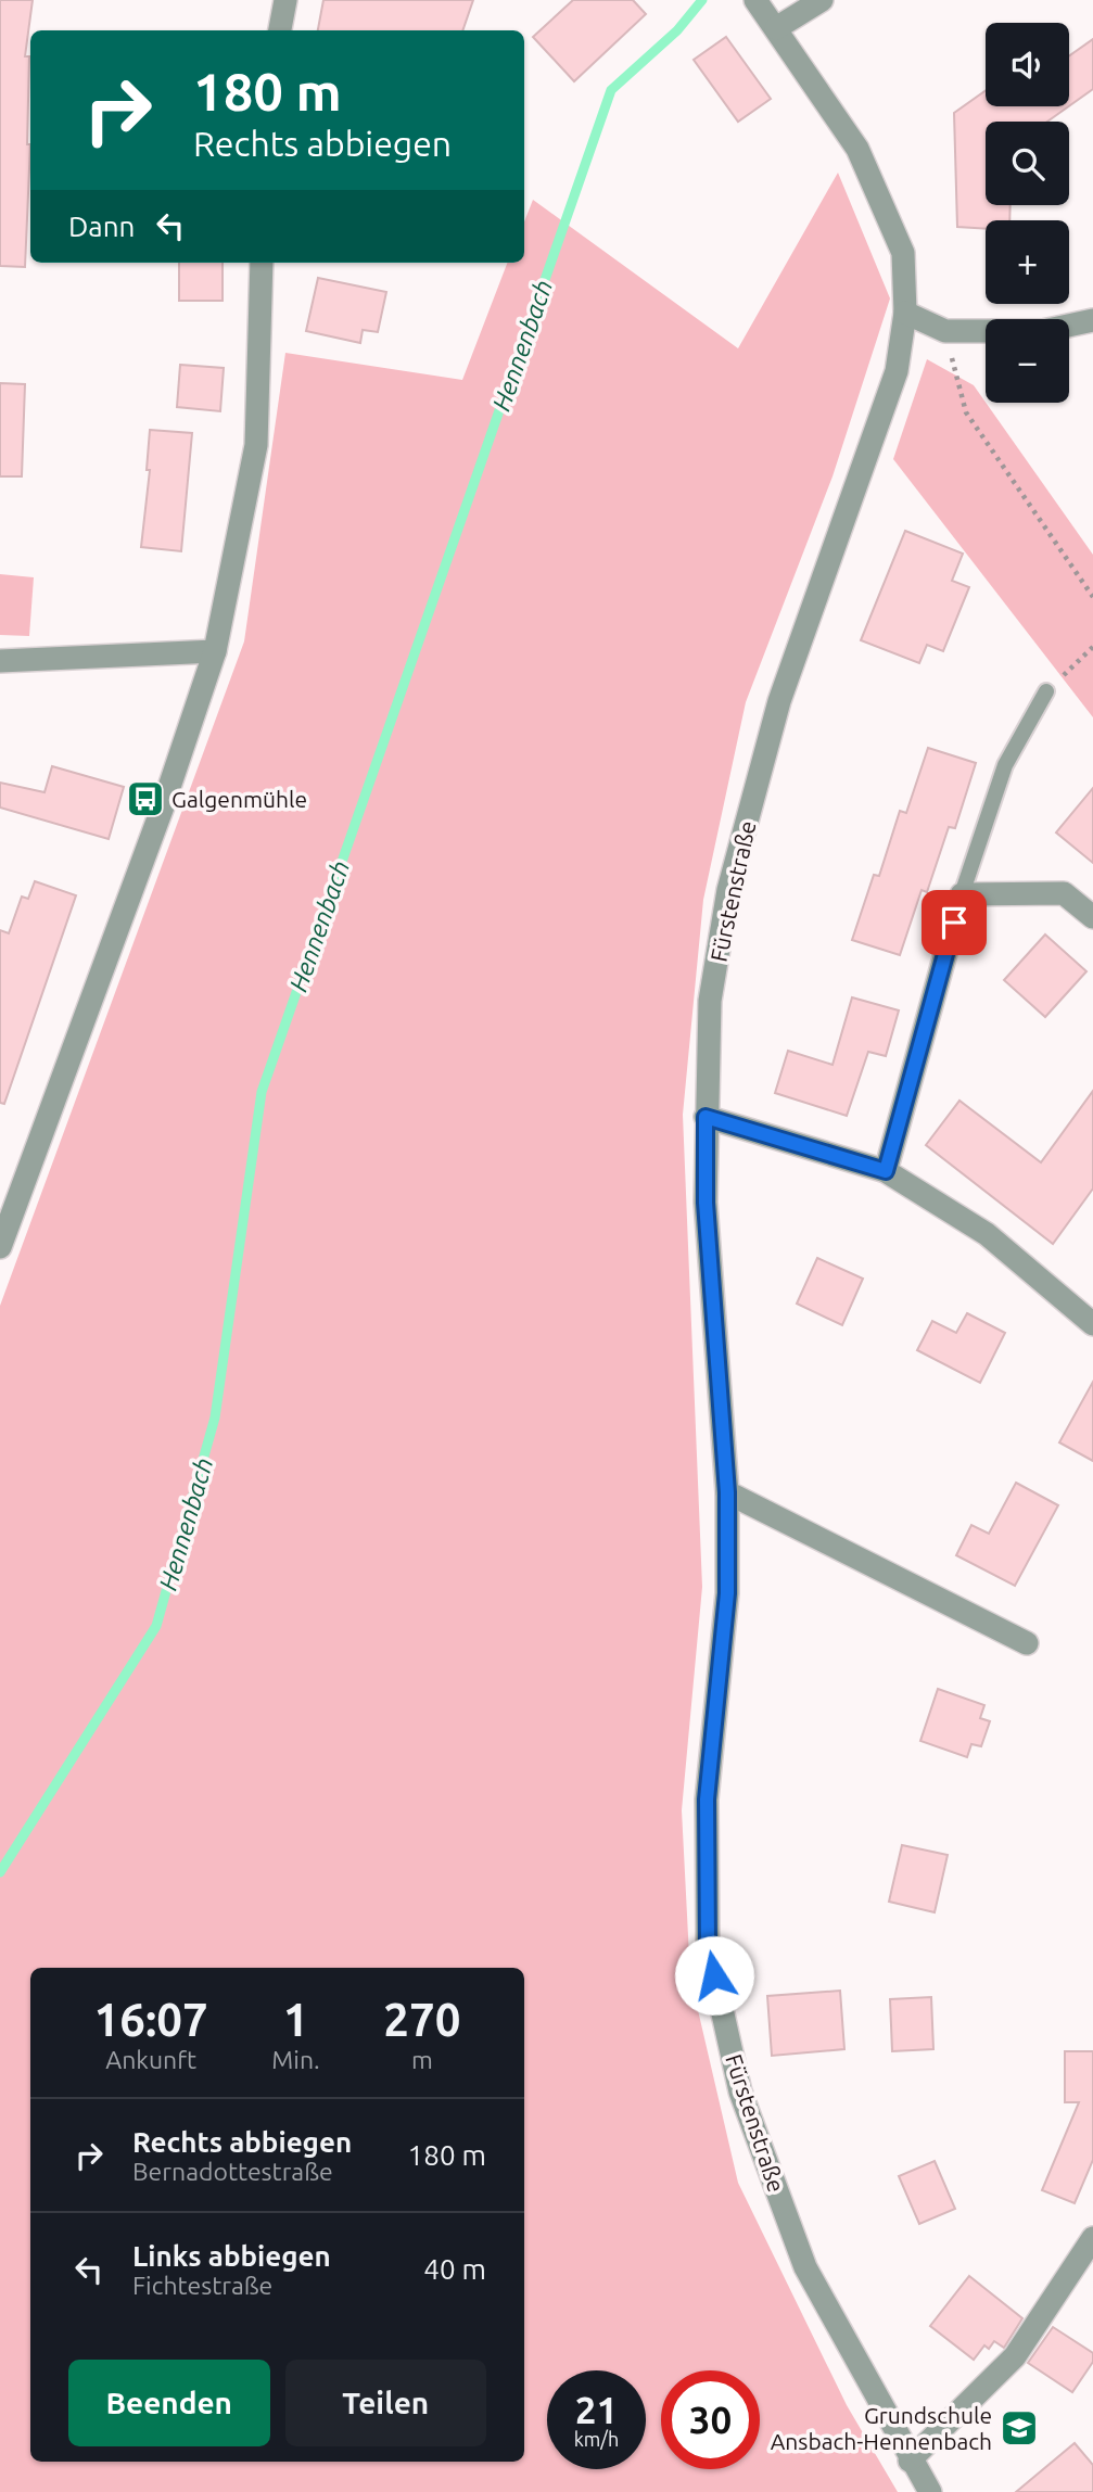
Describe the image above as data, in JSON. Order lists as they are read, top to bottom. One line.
{"streets":{"street":["Fürstenstraße"]},"water":["Hennenbach"],"places":{"bus stop":["Galgenmühle"],"school or university":["Grundschule Ansbach-Hennenbach"]},"page":{"map_buttons":["+","−"],"turn":["180 m","Rechts abbiegen"],"then":"Dann","eta":["16:07","Ankunft","1","Min.","270","m"],"list":[{"name":"Rechts abbiegen","note":"Bernadottestraße","value":"180 m"},{"name":"Links abbiegen","note":"Fichtestraße","value":"40 m"}],"buttons":["Beenden","Teilen"],"speed":"21 km/h","limit":"30"}}
